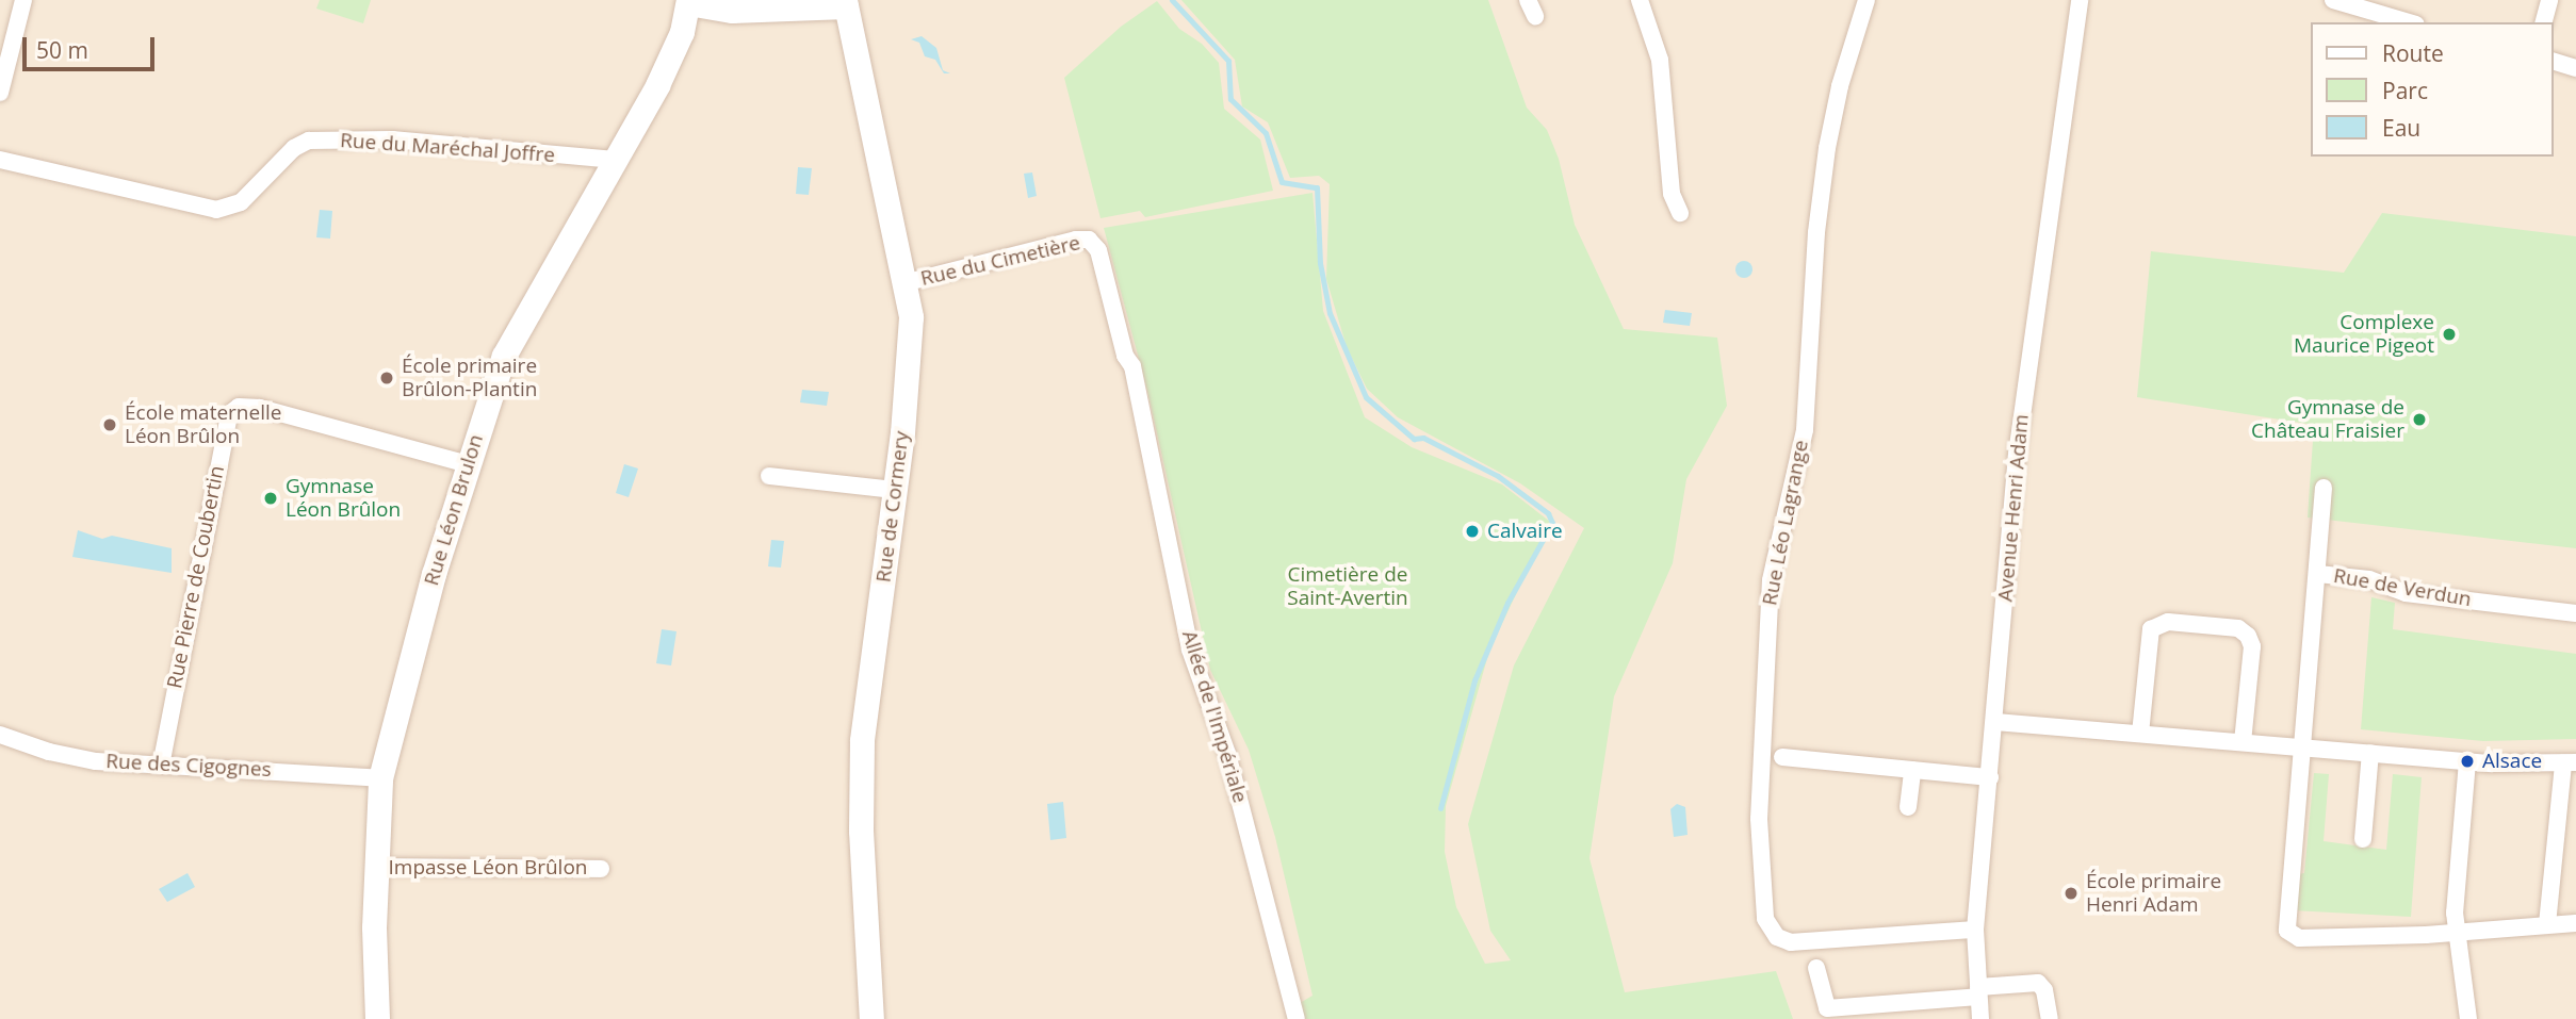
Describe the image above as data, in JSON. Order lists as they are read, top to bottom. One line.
{"streets":{"main road":["Rue de Cormery","Rue Léon Brulon"],"street":["Rue du Maréchal Joffre","Rue du Cimetière","Avenue Henri Adam","Rue Léo Lagrange","Rue Pierre de Coubertin","Rue de Verdun","Allée de l'Impériale","Rue des Cigognes","Impasse Léon Brûlon"]},"crossings":[["Rue du Maréchal Joffre","Rue Léon Brulon"],["Rue du Cimetière","Rue de Cormery"],["Rue du Cimetière","Allée de l'Impériale"],["Avenue Henri Adam","Rue Léo Lagrange"],["Rue Léon Brulon","Rue Pierre de Coubertin"],["Rue Léon Brulon","Rue des Cigognes"],["Rue Léon Brulon","Impasse Léon Brûlon"],["Rue Pierre de Coubertin","Rue des Cigognes"]],"parks":["Cimetière de Saint-Avertin"],"places":["Complexe Maurice Pigeot","École primaire Brûlon-Plantin","Gymnase de Château Fraisier","École maternelle Léon Brûlon","Gymnase Léon Brûlon","Calvaire","Alsace","École primaire Henri Adam"],"legend":["Route","Parc","Eau"],"scale_bar":"50 m"}
